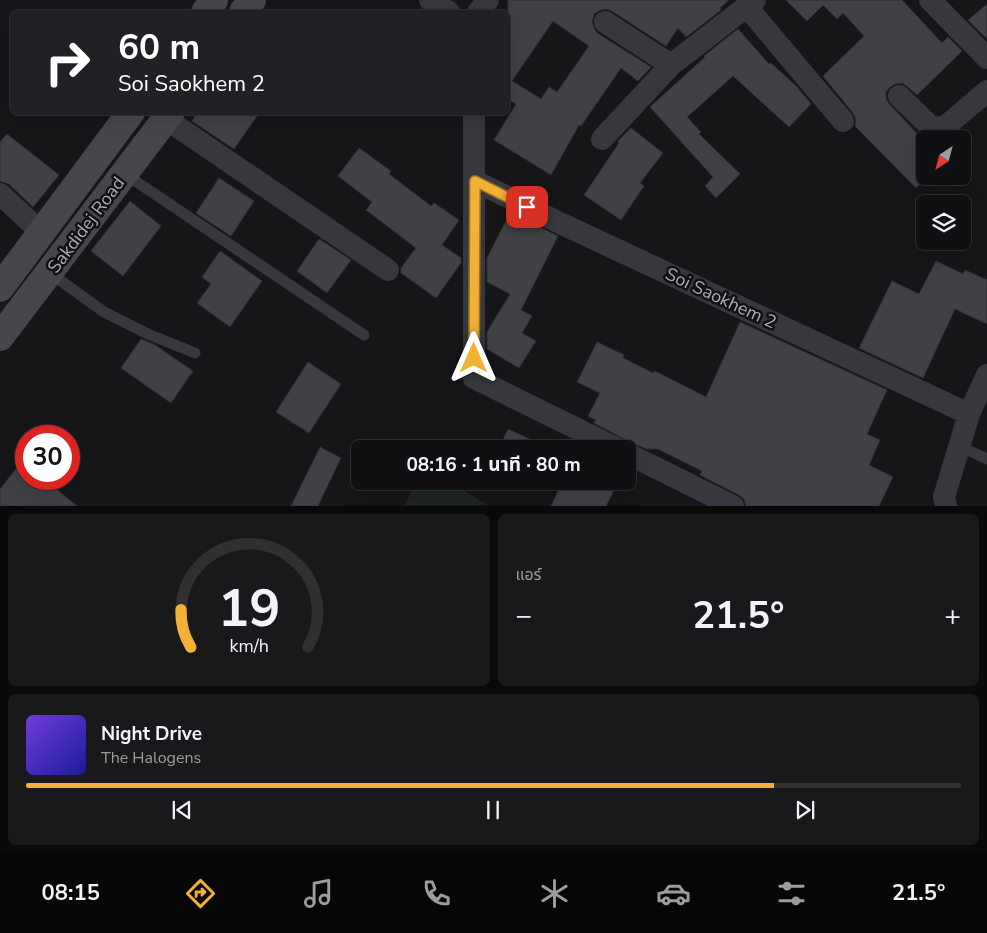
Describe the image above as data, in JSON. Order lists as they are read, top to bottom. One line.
{"streets":{"main road":["Sakdidej Road"],"street":["Soi Saokhem 2"]},"north":"bottom left","page":{"turn":["60 m","Soi Saokhem 2"],"limit":"30","trip":"08:16 · 1 นาที · 80 m","tile":"แอร์","heat":["−","21.5°","+"],"song":["Night Drive","The Halogens"],"tabs":["08:15","21.5°"],"gauge":["19","km/h"]}}
